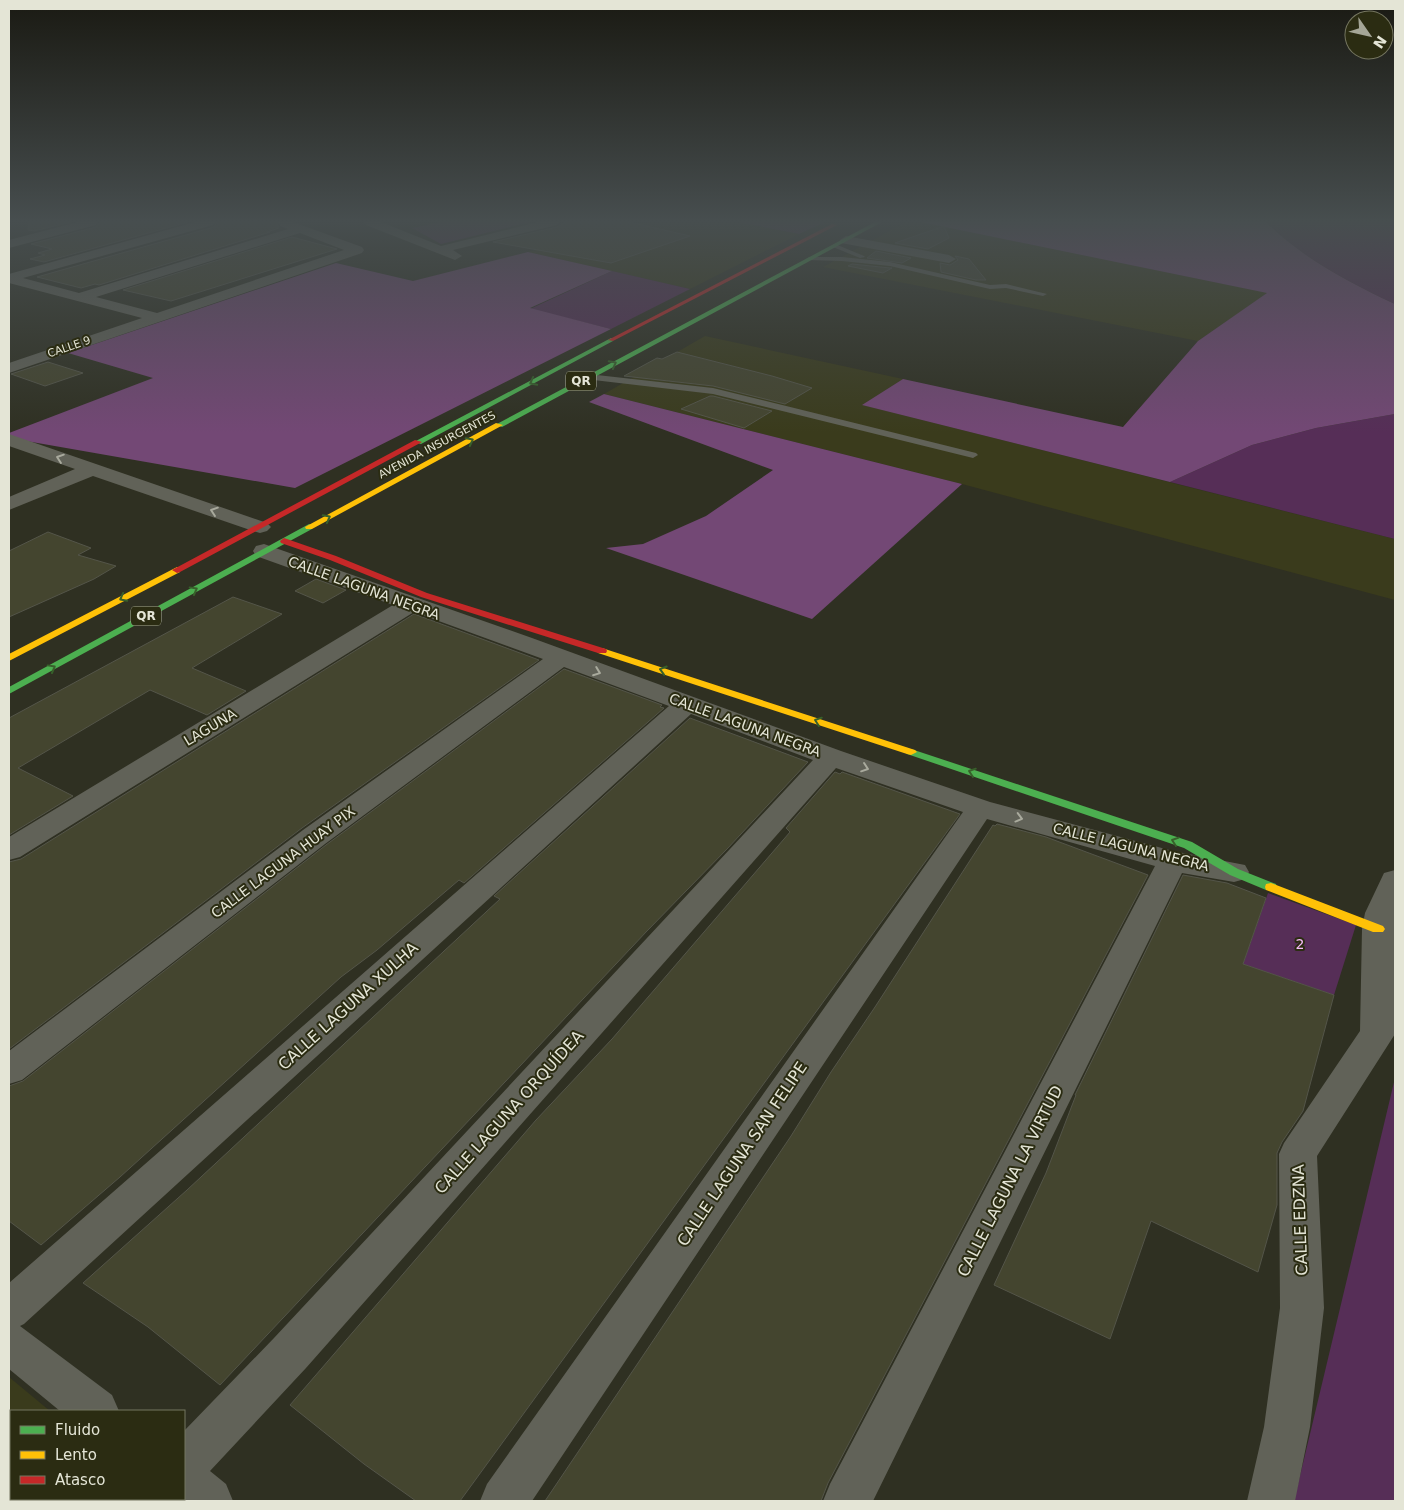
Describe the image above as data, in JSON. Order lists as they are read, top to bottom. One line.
{"streets":{"main road":["QR","AVENIDA INSURGENTES","CALLE LAGUNA NEGRA"],"street":["CALLE 9","LAGUNA","CALLE LAGUNA HUAY PIX","CALLE LAGUNA XULHA","CALLE LAGUNA ORQUÍDEA","CALLE LAGUNA SAN FELIPE","CALLE LAGUNA LA VIRTUD","CALLE EDZNA"]},"crossings":[["AVENIDA INSURGENTES","CALLE LAGUNA NEGRA"],["CALLE LAGUNA NEGRA","LAGUNA"],["CALLE LAGUNA NEGRA","CALLE LAGUNA HUAY PIX"],["CALLE LAGUNA NEGRA","CALLE LAGUNA XULHA"],["CALLE LAGUNA NEGRA","CALLE LAGUNA ORQUÍDEA"],["CALLE LAGUNA NEGRA","CALLE LAGUNA SAN FELIPE"],["CALLE LAGUNA NEGRA","CALLE LAGUNA LA VIRTUD"],["CALLE LAGUNA NEGRA","CALLE EDZNA"]],"parks":["2"],"legend":["Fluido","Lento","Atasco"],"north":"bottom right"}
